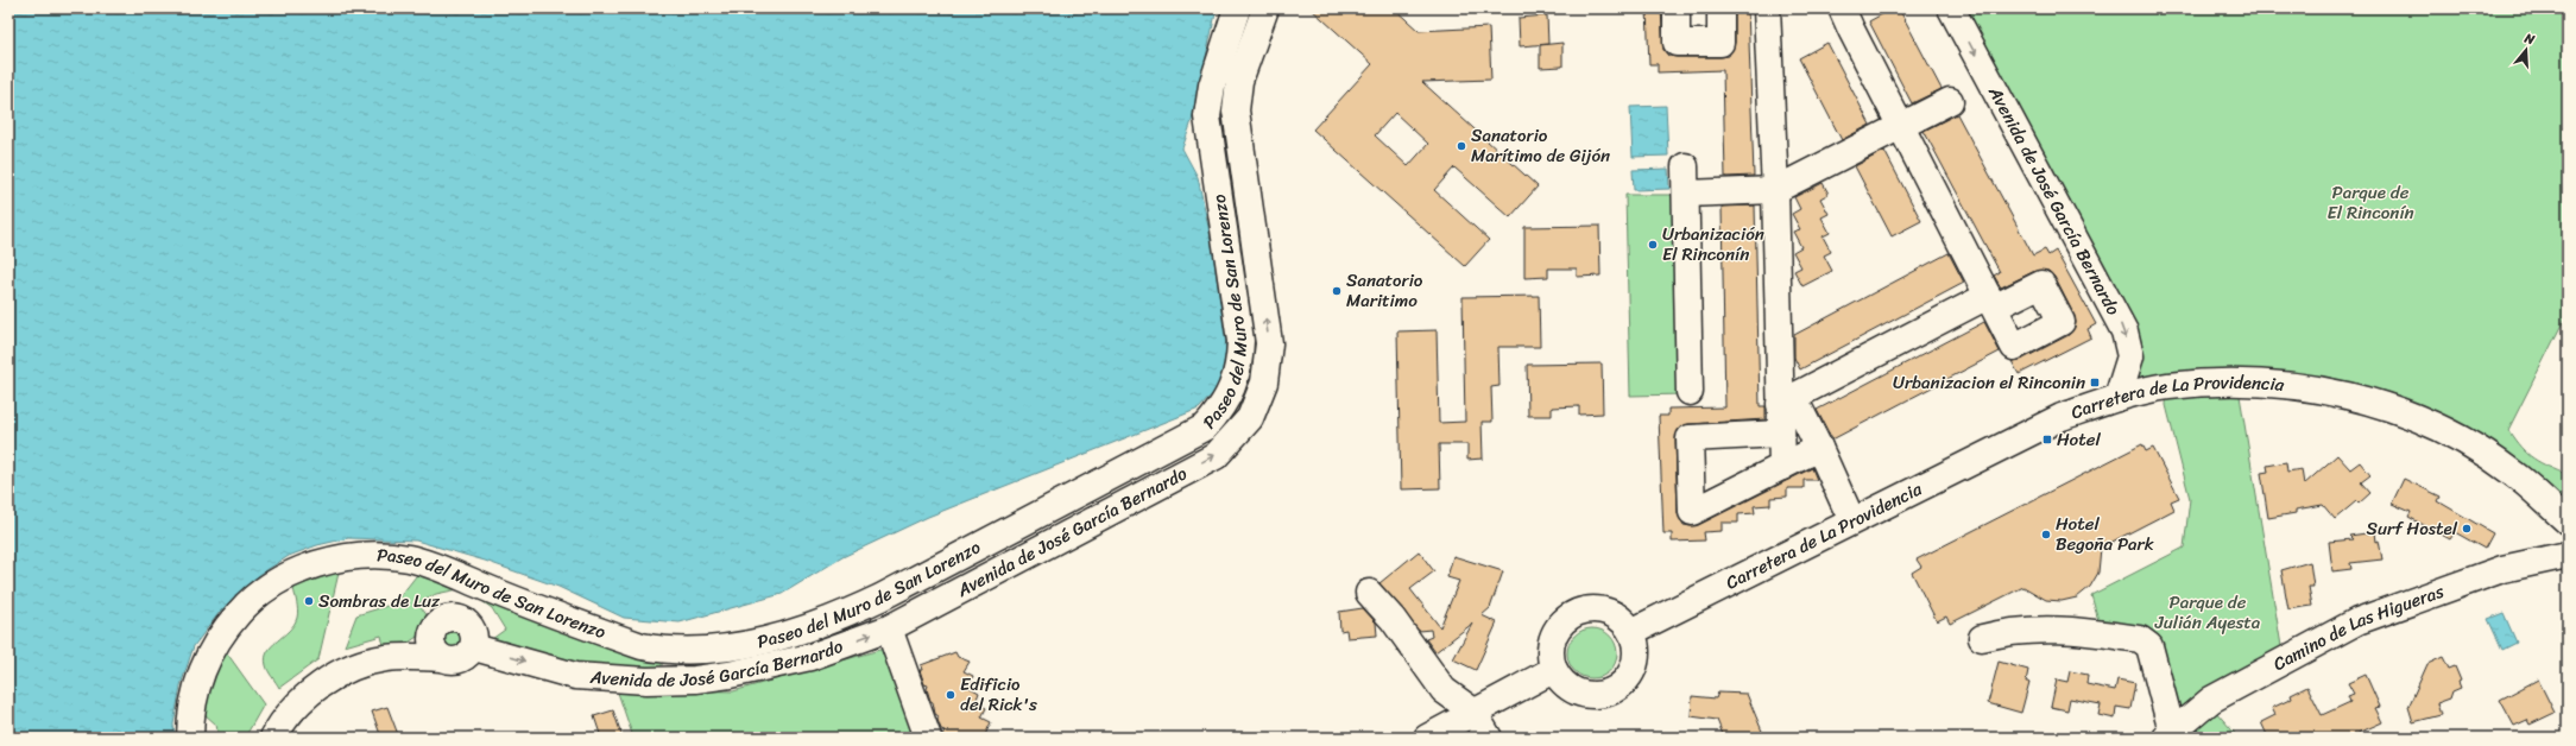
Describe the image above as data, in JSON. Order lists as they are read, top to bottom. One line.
{"streets":{"street":["Avenida de José García Bernardo","Paseo del Muro de San Lorenzo","Carretera de La Providencia","Camino de Las Higueras"]},"crossings":[["Avenida de José García Bernardo","Carretera de La Providencia"]],"parks":["Parque de El Rinconín","Parque de Julián Ayesta"],"places":{"other":["Sanatorio Marítimo de Gijón","Urbanización El Rinconín","Sanatorio Maritimo","Surf Hostel","Hotel Begoña Park","Sombras de Luz","Edificio del Rick's"],"transit":["Urbanizacion el Rinconin","Hotel"]},"north":"top"}
